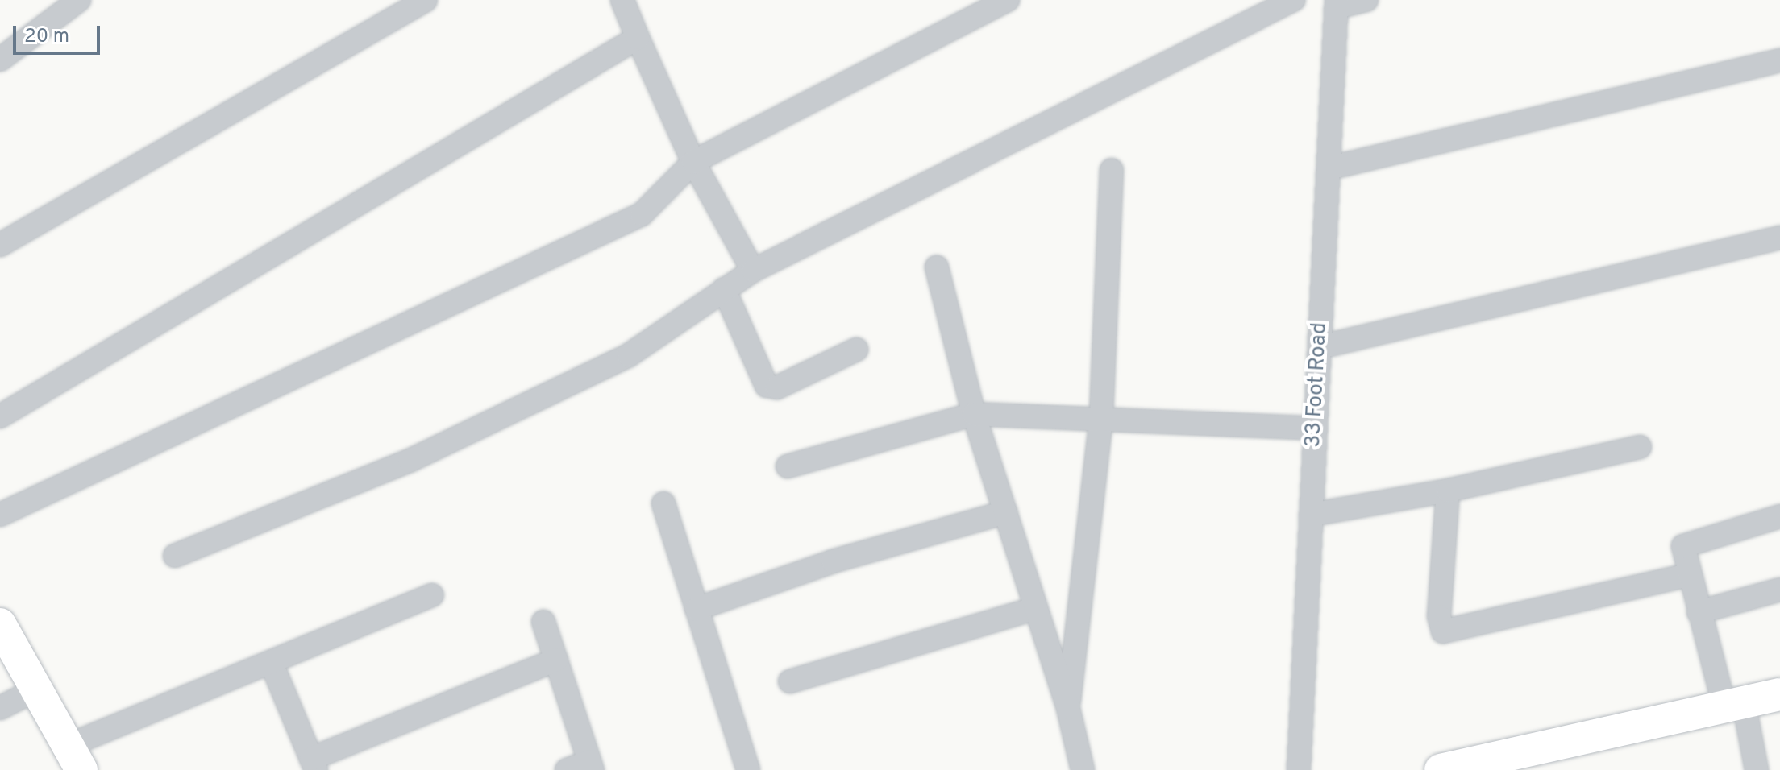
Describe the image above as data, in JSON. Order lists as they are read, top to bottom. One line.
{"streets":{"street":["33 Foot Road"]},"scale_bar":"20 m"}
